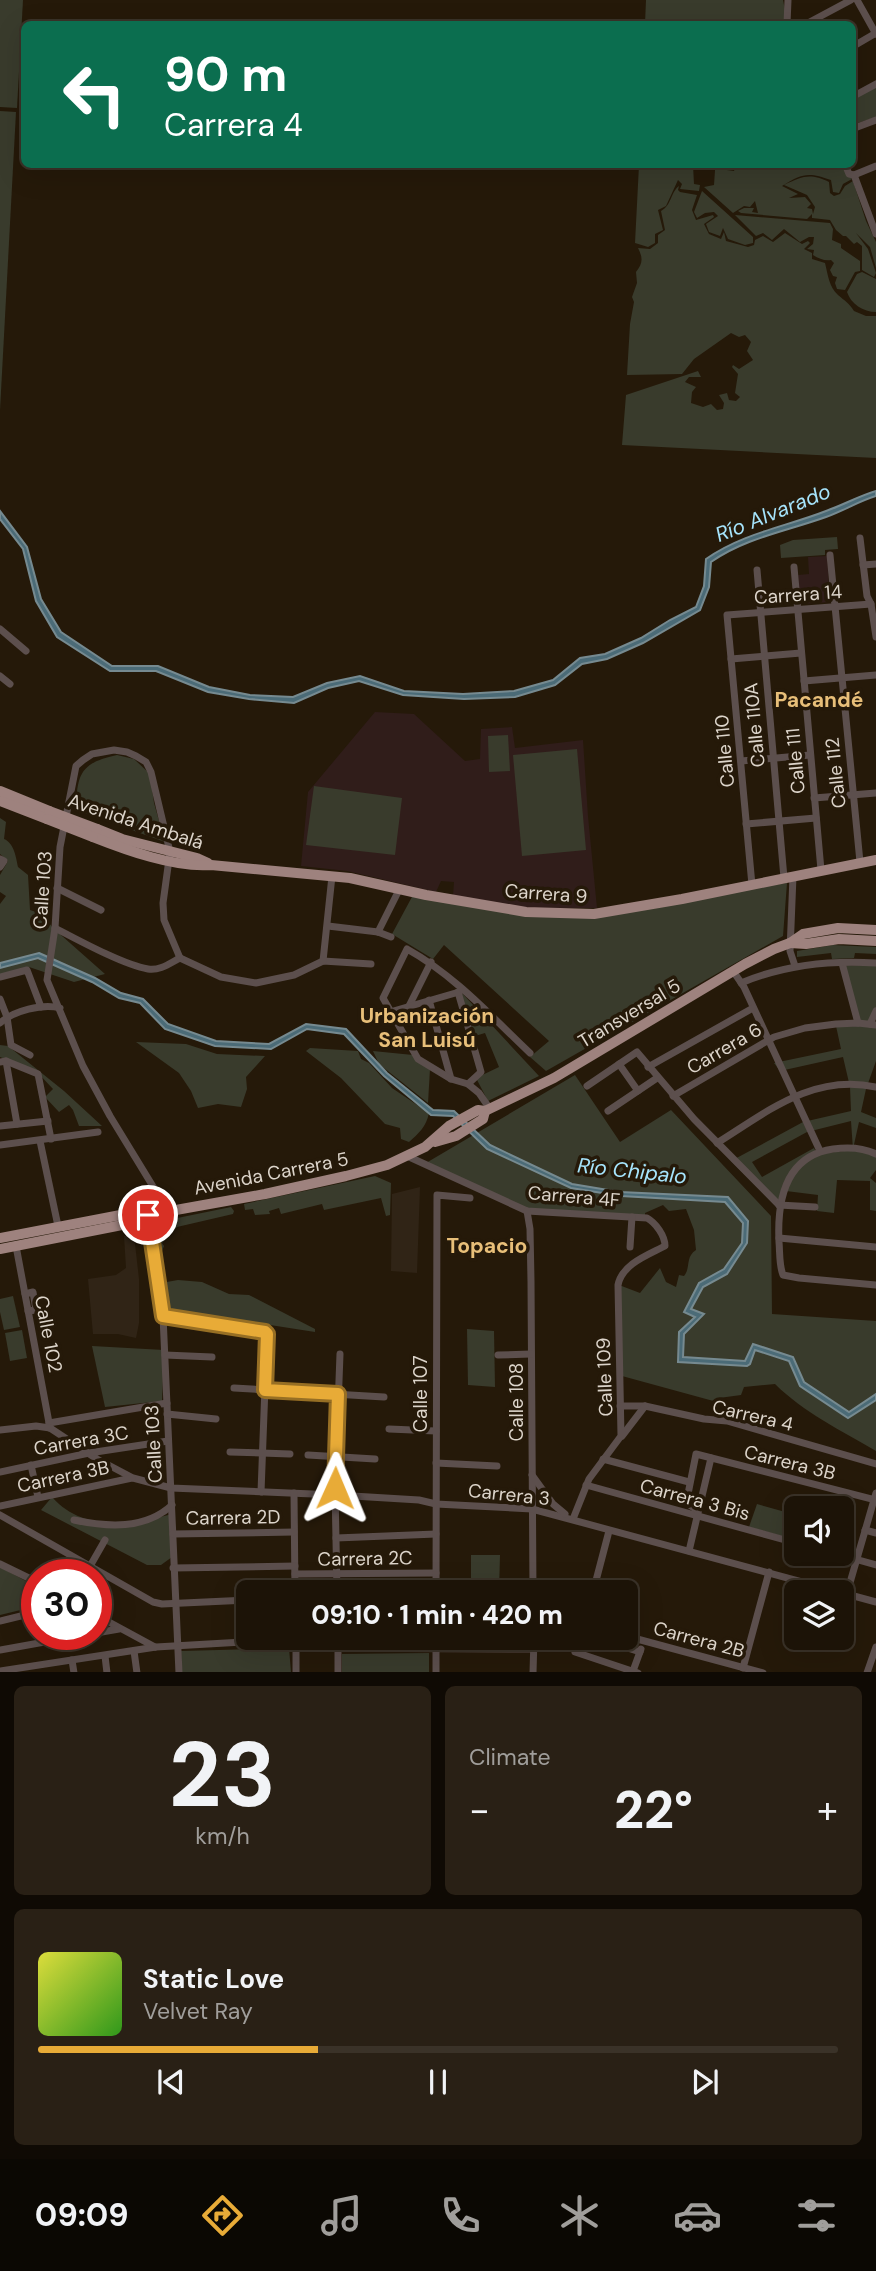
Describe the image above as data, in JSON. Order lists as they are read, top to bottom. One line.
{"streets":{"main road":["Avenida Ambalá","Carrera 9","Transversal 5","Avenida Carrera 5"],"street":["Carrera 14","Calle 110A","Calle 110","Calle 111","Calle 112","Calle 103","Carrera 6","Carrera 4F","Calle 102","Calle 109","Calle 107","Calle 108","Carrera 4","Carrera 3C","Carrera 3B","Carrera 3","Carrera 3 Bis","Carrera 2D","Carrera 2C","Carrera 2B"]},"crossings":[["Carrera 14","Calle 110A"],["Carrera 14","Calle 110"],["Carrera 14","Calle 111"],["Carrera 14","Calle 112"],["Calle 110A","Carrera 9"],["Calle 110","Carrera 9"],["Calle 111","Carrera 9"],["Calle 112","Carrera 9"],["Avenida Ambalá","Calle 103"],["Avenida Ambalá","Carrera 9"],["Calle 103","Avenida Carrera 5"],["Calle 103","Carrera 3C"],["Calle 103","Carrera 3"],["Calle 103","Carrera 2D"],["Calle 103","Carrera 2C"],["Transversal 5","Avenida Carrera 5"],["Transversal 5","Carrera 4F"],["Avenida Carrera 5","Carrera 4F"],["Avenida Carrera 5","Calle 102"],["Carrera 4F","Calle 109"],["Carrera 4F","Calle 108"],["Calle 109","Carrera 4"],["Calle 109","Carrera 3"],["Calle 109","Carrera 3 Bis"],["Calle 107","Carrera 3"],["Calle 107","Carrera 2C"],["Calle 108","Carrera 3"],["Carrera 3B","Carrera 3"]],"districts":["Pacandé","Urbanización San Luisú","Topacio"],"water":["Río Alvarado","Río Chipalo"],"page":{"turn":["90 m","Carrera 4"],"limit":"30","trip":"09:10 · 1 min · 420 m","tile":[["23","km/h"],"Climate"],"heat":["−","22°","+"],"song":["Static Love","Velvet Ray"],"tabs":"09:09"}}
